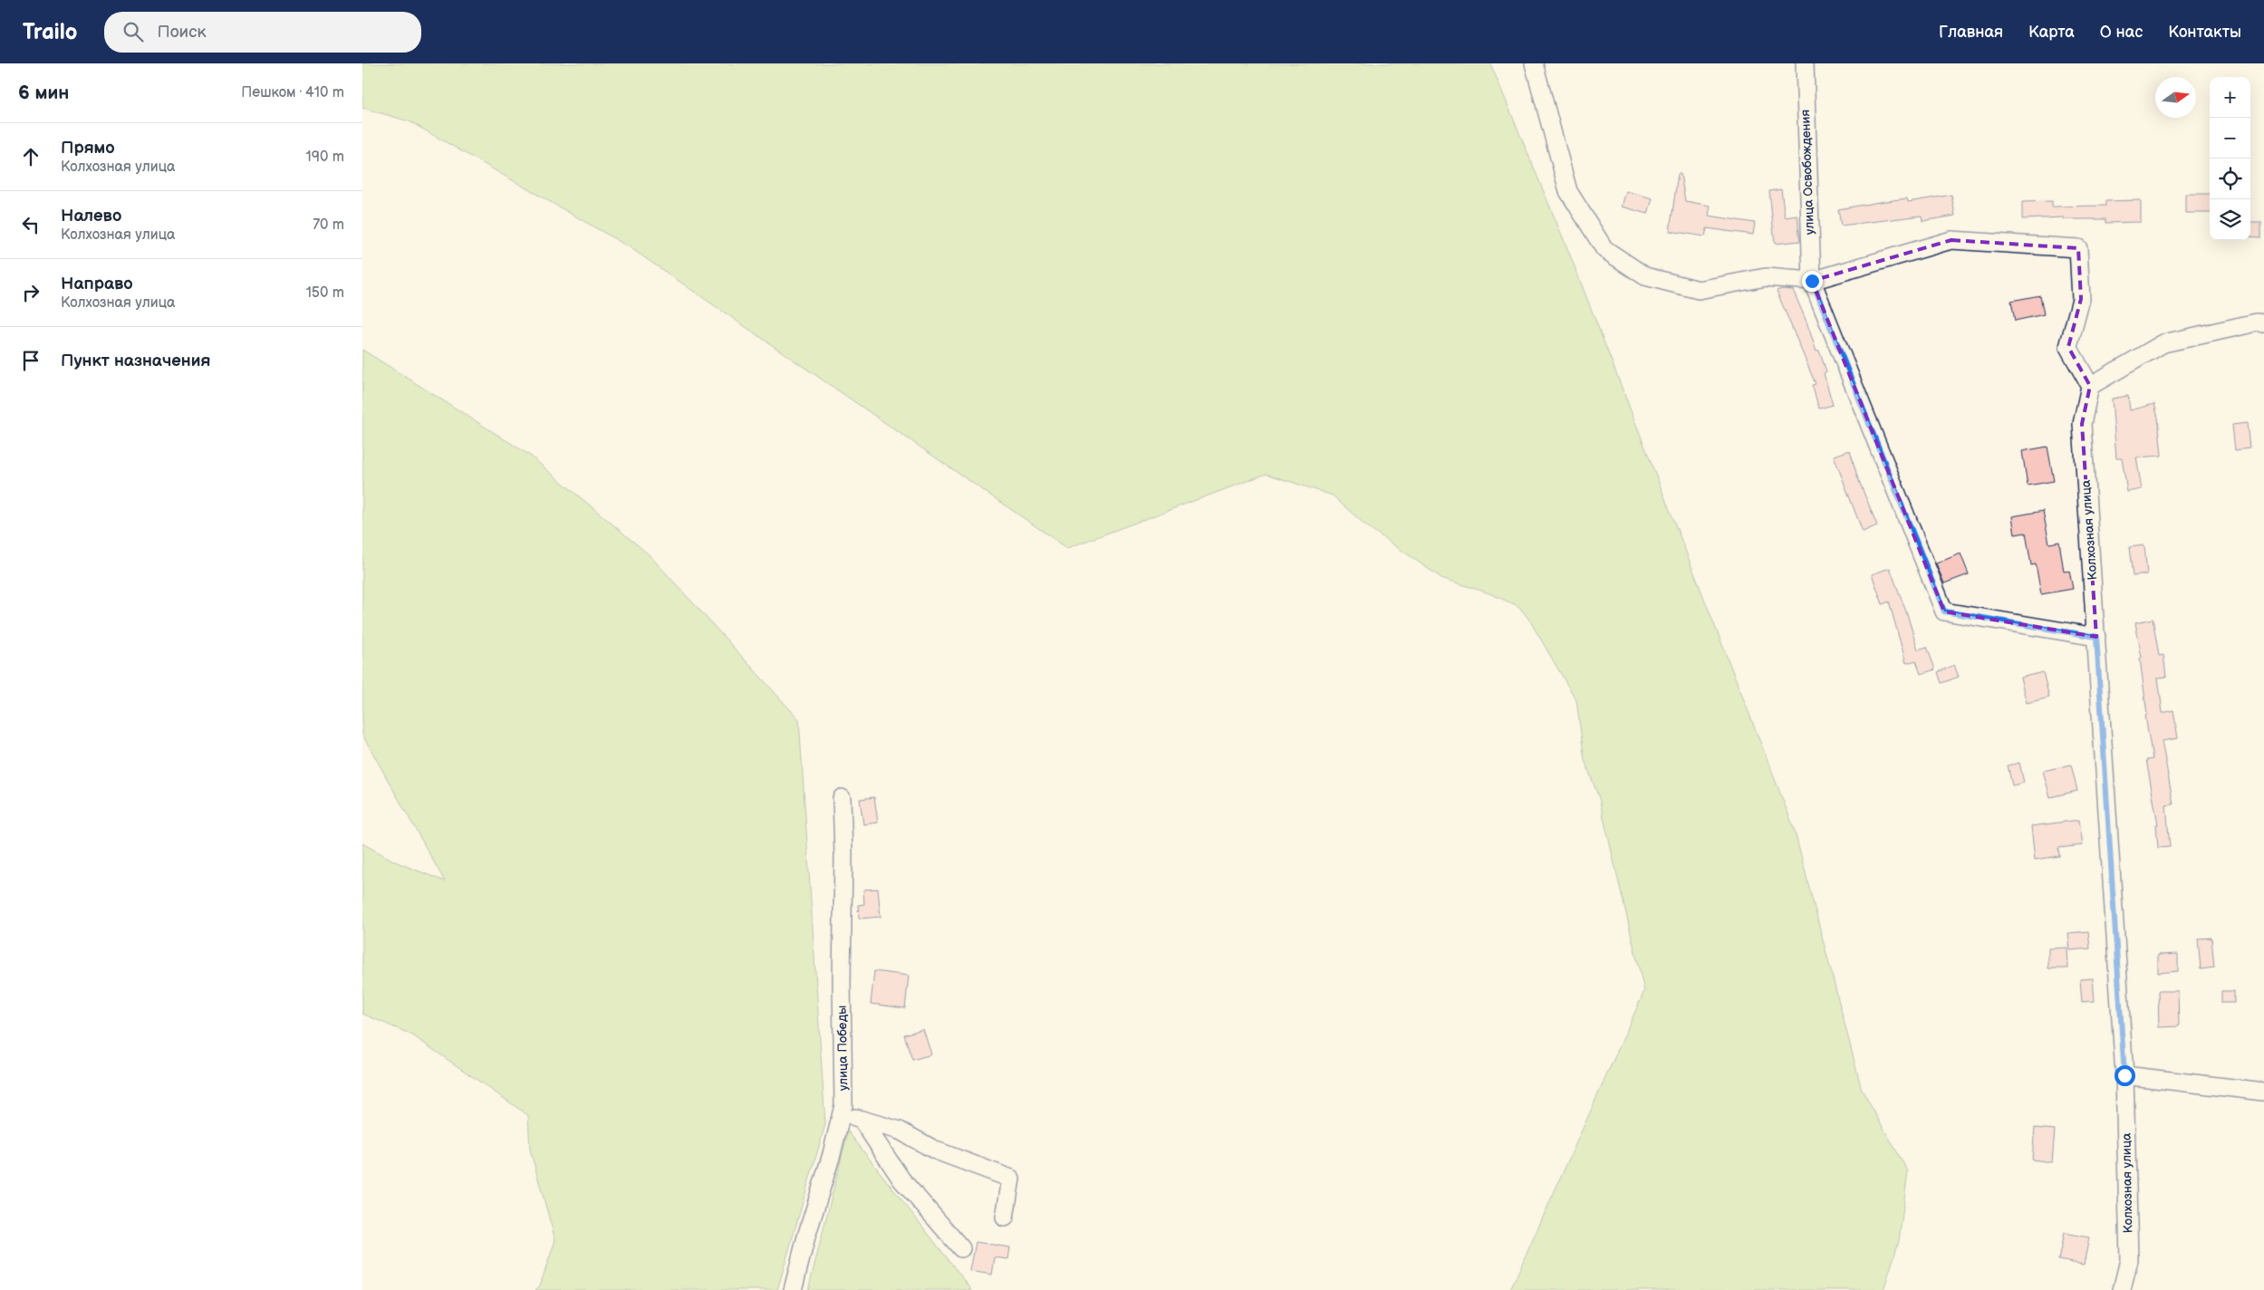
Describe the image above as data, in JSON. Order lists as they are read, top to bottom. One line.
{"streets":{"street":["улица Освобождения","Колхозная улица","улица Победы"]},"north":"right","page":{"header":"Trailo","search":"Поиск","nav":["Главная","Карта","О нас","Контакты"],"heading":["6 мин","Пешком · 410 m"],"map_buttons":["+","−"],"list":[["Прямо","Колхозная улица","190 m"],["Налево","Колхозная улица","70 m"],["Направо","Колхозная улица","150 m"],"Пункт назначения"]}}
